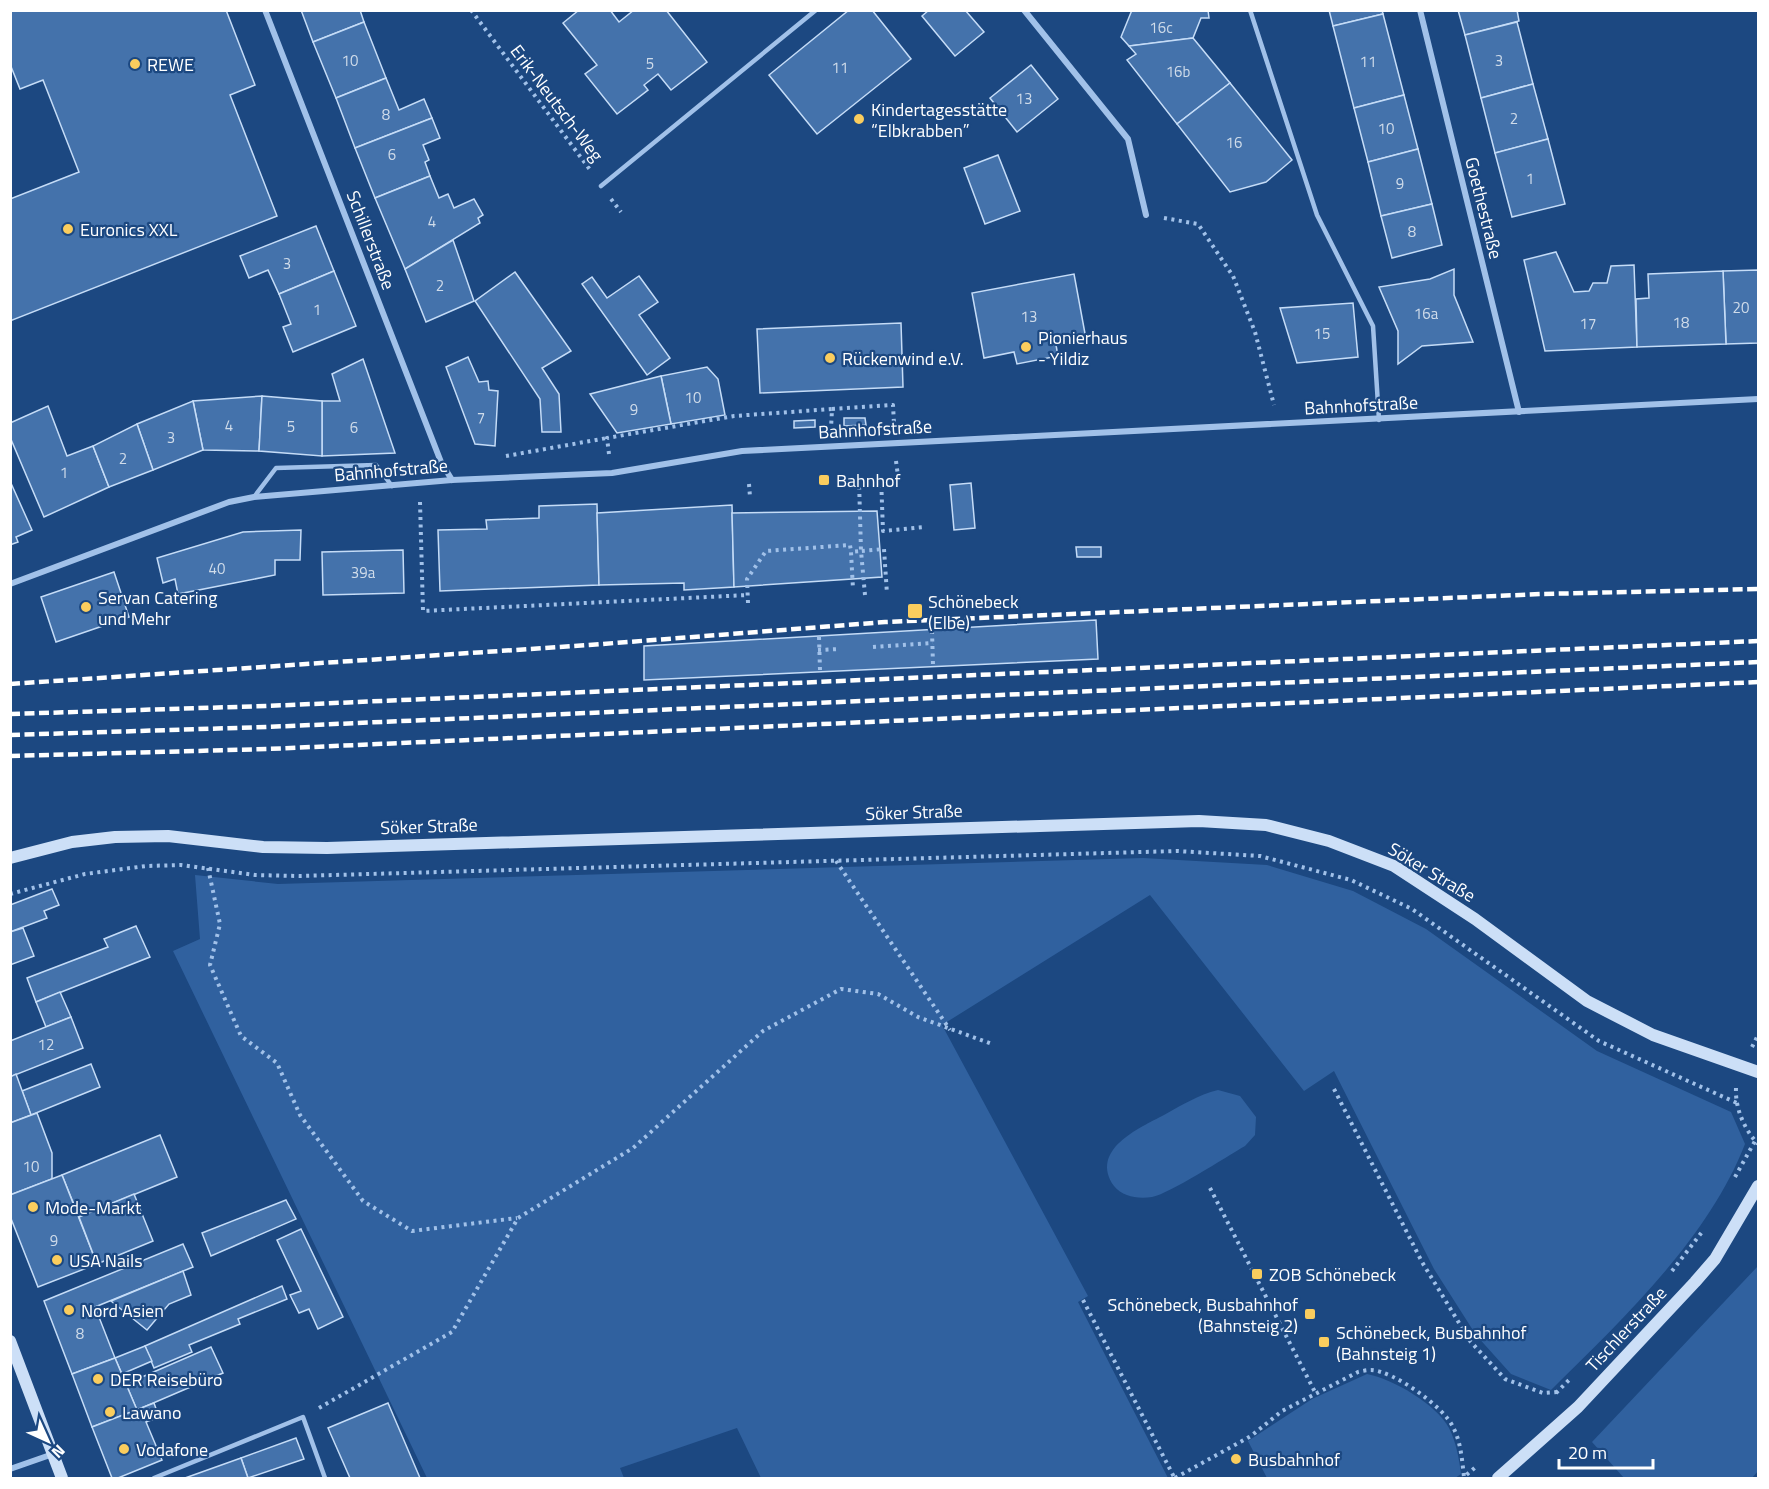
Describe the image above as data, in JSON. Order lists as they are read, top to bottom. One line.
{"streets":{"street":["Goethestraße","Schillerstraße","Bahnhofstraße","Söker Straße","Tischlerstraße"],"path":["Erik-Neutsch-Weg"]},"crossings":[["Goethestraße","Bahnhofstraße"],["Schillerstraße","Bahnhofstraße"]],"places":{"other":["REWE","Kindertagesstätte “Elbkrabben”","Euronics XXL","Pionierhaus - Yildiz","Rückenwind e.V.","Servan Catering und Mehr","Mode-Markt","USA Nails","Nord Asien","DER Reisebüro","Lawano","Vodafone","Busbahnhof"],"transit":["Bahnhof","Schönebeck (Elbe)","ZOB Schönebeck","Schönebeck, Busbahnhof (Bahnsteig 2)","Schönebeck, Busbahnhof (Bahnsteig 1)"]},"house_numbers":["16c","10","3","11","5","11","16b","13","8","2","10","16","6","1","9","4","8","3","2","20","1","16a","13","18","17","15","10","9","7","4","5","6","3","2","1","40","39a","12","10","9","8"],"scale_bar":"20 m","north":"bottom right"}
